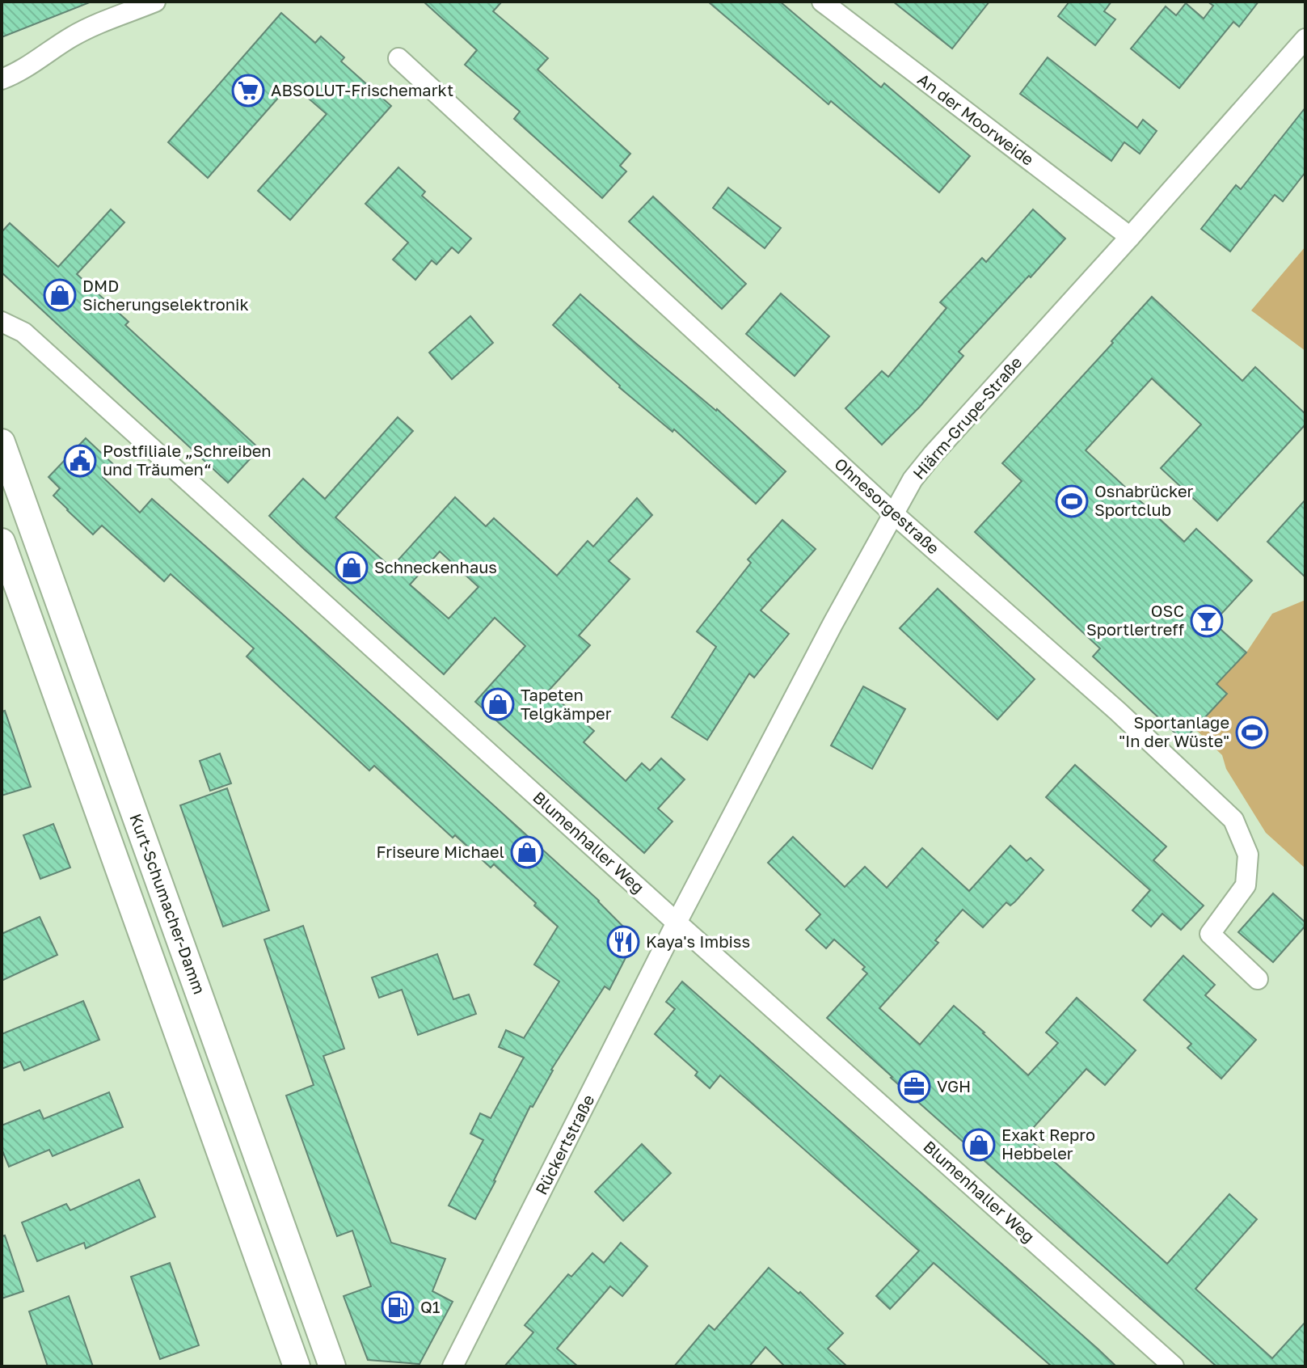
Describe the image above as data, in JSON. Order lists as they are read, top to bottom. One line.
{"streets":{"main road":["Kurt-Schumacher-Damm"],"street":["An der Moorweide","Hiärm-Grupe-Straße","Ohnesorgestraße","Blumenhaller Weg","Rückertstraße"]},"crossings":[["An der Moorweide","Hiärm-Grupe-Straße"],["Hiärm-Grupe-Straße","Ohnesorgestraße"],["Hiärm-Grupe-Straße","Blumenhaller Weg"],["Hiärm-Grupe-Straße","Rückertstraße"],["Blumenhaller Weg","Rückertstraße"]],"places":{"supermarket":["ABSOLUT-Frischemarkt"],"shop":["DMD Sicherungselektronik","Schneckenhaus","Tapeten Telgkämper","Friseure Michael","Exakt Repro Hebbeler"],"public building":["Postfiliale „Schreiben und Träumen“"],"sports":["Osnabrücker Sportclub","Sportanlage \"In der Wüste\""],"bar":["OSC Sportlertreff"],"restaurant":["Kaya's Imbiss"],"office":["VGH"],"fuel station":["Q1"]}}
